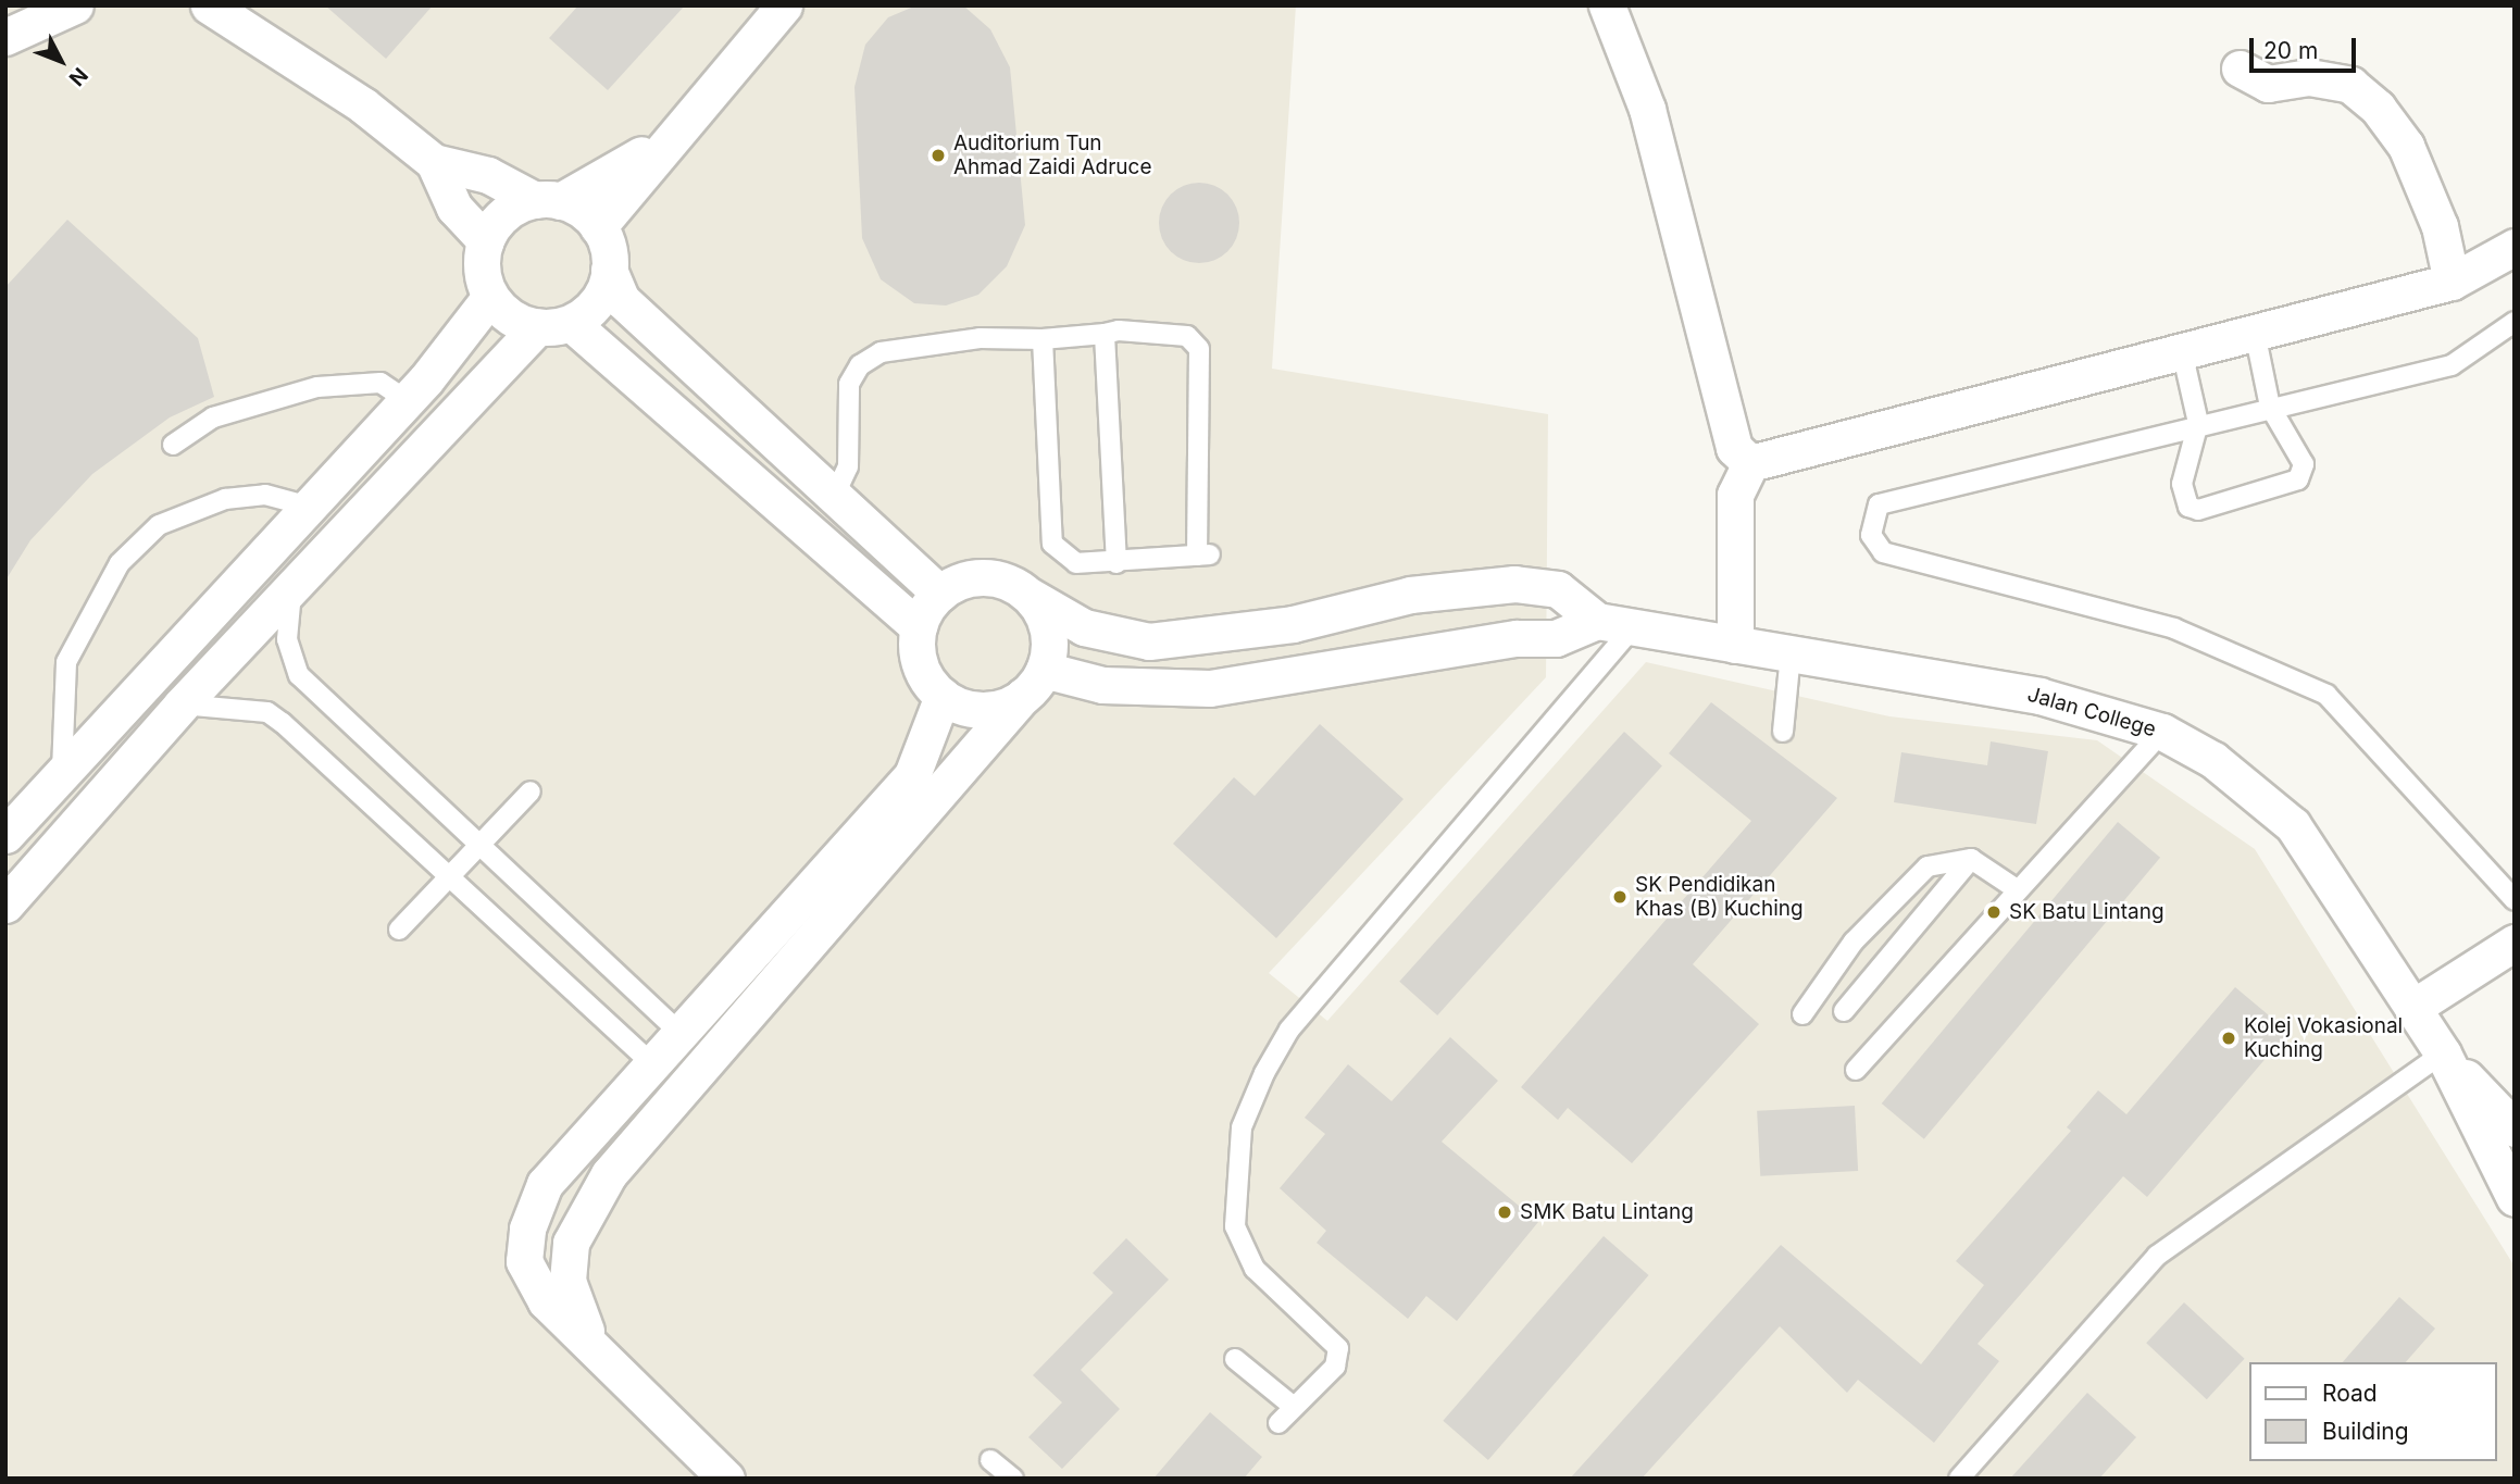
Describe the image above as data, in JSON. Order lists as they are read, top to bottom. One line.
{"streets":{"street":["Jalan College"]},"places":["Auditorium Tun Ahmad Zaidi Adruce","SK Pendidikan Khas (B) Kuching","SK Batu Lintang","Kolej Vokasional Kuching","SMK Batu Lintang"],"legend":["Road","Building"],"scale_bar":"20 m","north":"bottom right"}
